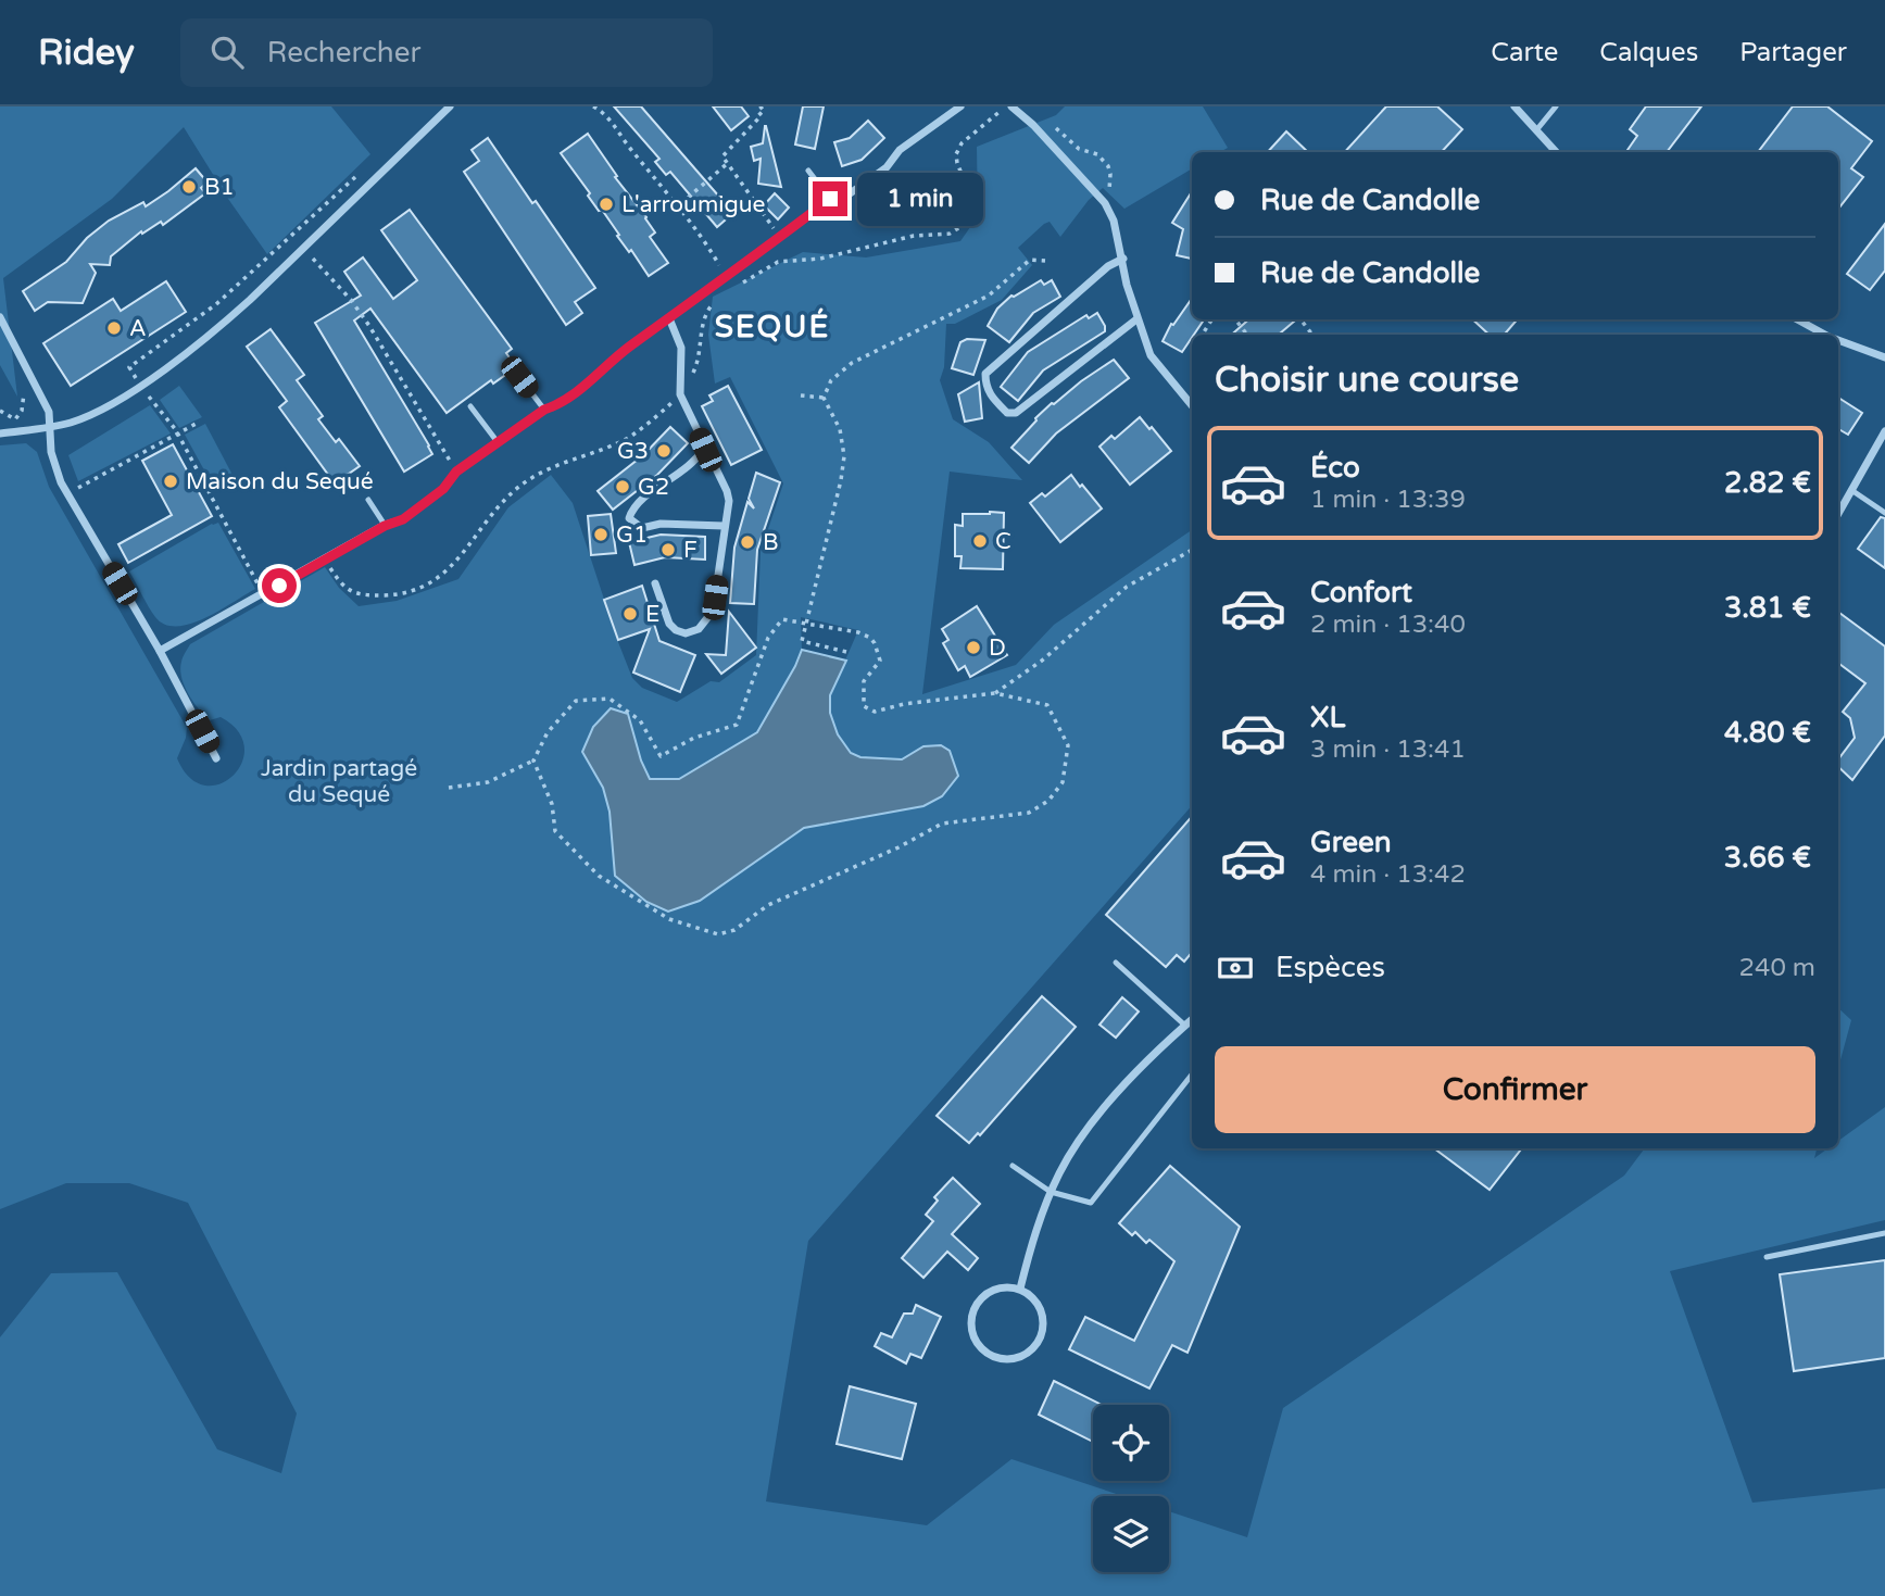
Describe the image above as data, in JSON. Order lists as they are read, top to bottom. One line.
{"districts":["SEQUÉ"],"parks":["Jardin partagé du Sequé"],"places":["B1","L'arroumigue","A","G3","Maison du Sequé","G2","G1","C","B","F","E","D"],"page":{"header":"Ridey","search":"Rechercher","nav":["Carte","Calques","Partager"],"banner":["Rue de Candolle","Rue de Candolle"],"bubble":"1 min","heading":"Choisir une course","list":[{"name":"Éco","note":"1 min · 13:39","value":"2.82 €"},{"name":"Confort","note":"2 min · 13:40","value":"3.81 €"},{"name":"XL","note":"3 min · 13:41","value":"4.80 €"},{"name":"Green","note":"4 min · 13:42","value":"3.66 €"}],"pay":["Espèces","240 m"],"buttons":"Confirmer"}}
